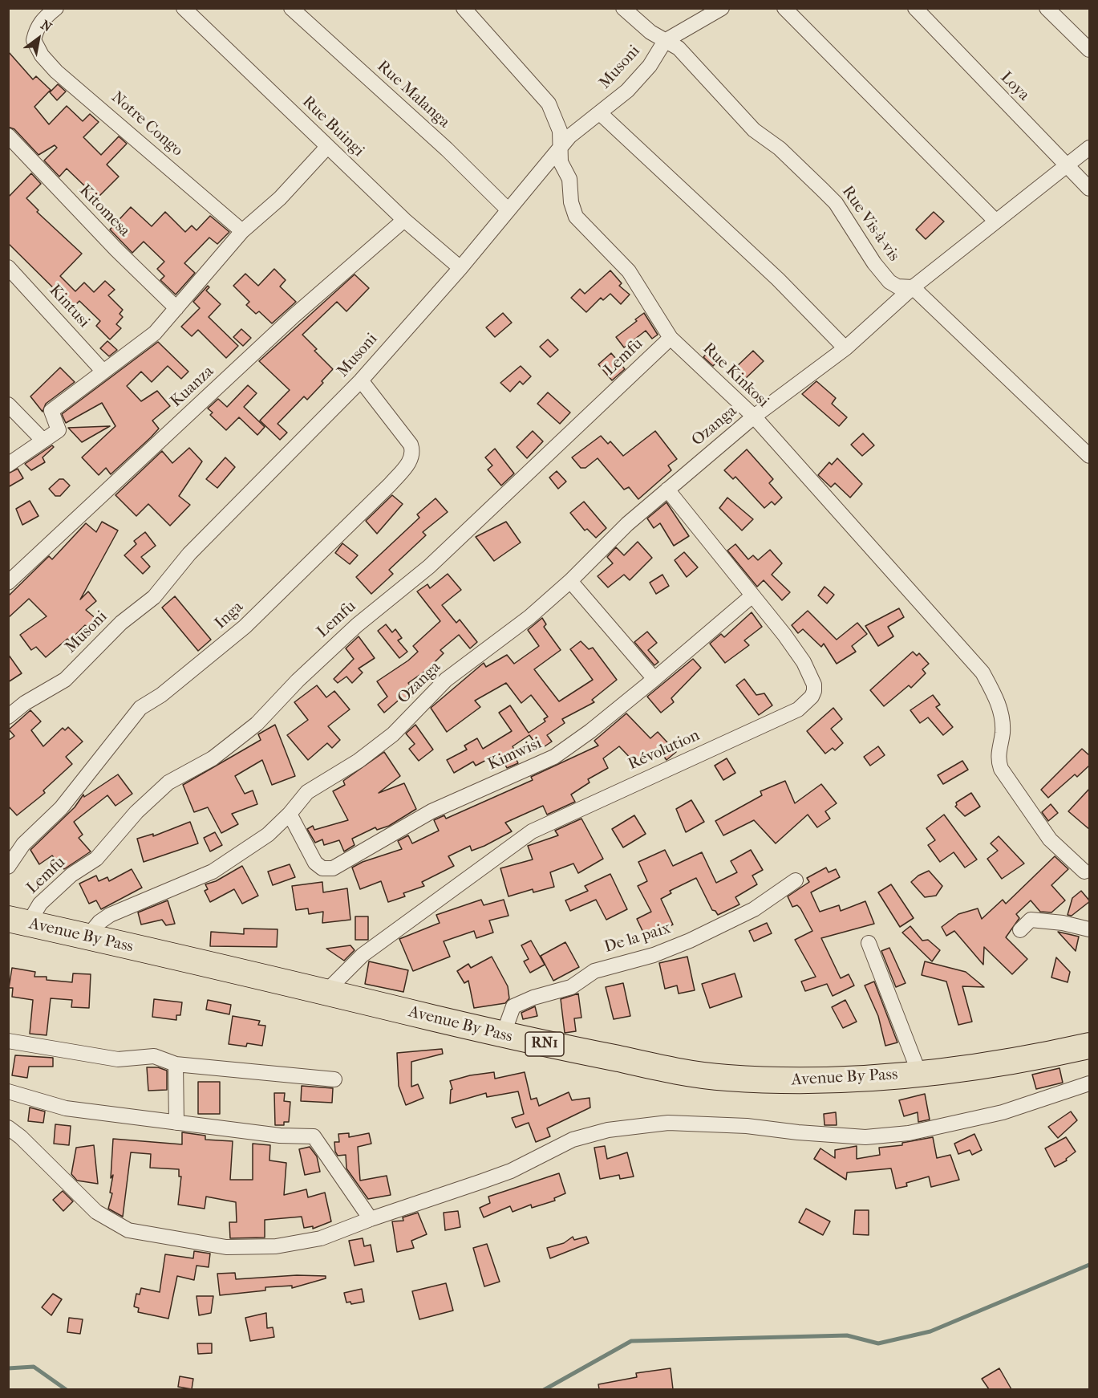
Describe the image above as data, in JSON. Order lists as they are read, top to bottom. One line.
{"streets":{"highway":["Avenue By Pass","RN1"],"street":["Musoni","Loya","Rue Malanga","Notre Congo","Rue Buingi","Kitomesa","Rue Vis-à-vis","Kintusi","Lemfu","Rue Kinkosi","Kuanza","Ozanga","Inga","Révolution","Kimwisi","De la paix"]},"crossings":[["Musoni","Rue Malanga"],["Musoni","Rue Buingi"],["Musoni","Rue Vis-à-vis"],["Musoni","Rue Kinkosi"],["Musoni","Inga"],["Loya","Ozanga"],["Rue Buingi","Kuanza"],["Rue Vis-à-vis","Ozanga"],["Lemfu","Rue Kinkosi"],["Lemfu","Avenue By Pass"],["Rue Kinkosi","Ozanga"],["Ozanga","Révolution"],["Ozanga","Kimwisi"],["Ozanga","Avenue By Pass"],["Révolution","Kimwisi"],["Révolution","Avenue By Pass"],["Avenue By Pass","De la paix"]],"north":"top right"}
